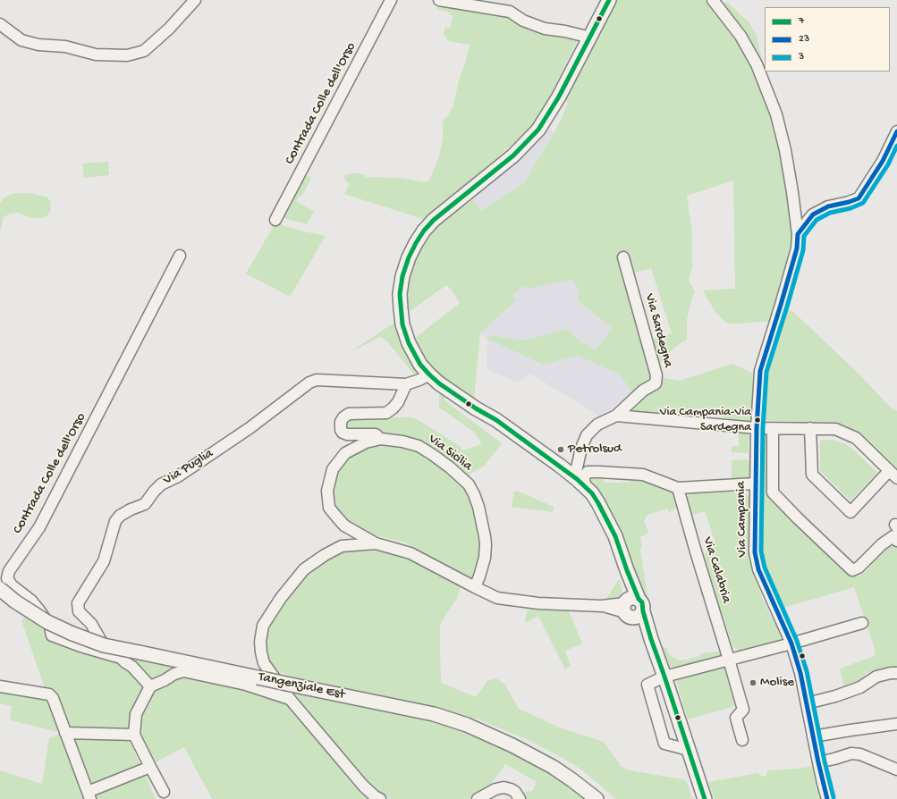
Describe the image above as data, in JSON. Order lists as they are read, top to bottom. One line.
{"streets":{"main road":["Tangenziale Est"],"street":["Contrada Colle dell'Orso","Via Sardegna","Via Sicilia","Via Puglia","Via Campania","Via Calabria"]},"crossings":[["Contrada Colle dell'Orso","Via Puglia"],["Via Sardegna","Via Campania"]],"places":["Via Campania-Via Sardegna","Petrolsud","Molise"],"lines":["transit line 7","transit line 23","transit line 3"],"legend":["7","23","3"]}
